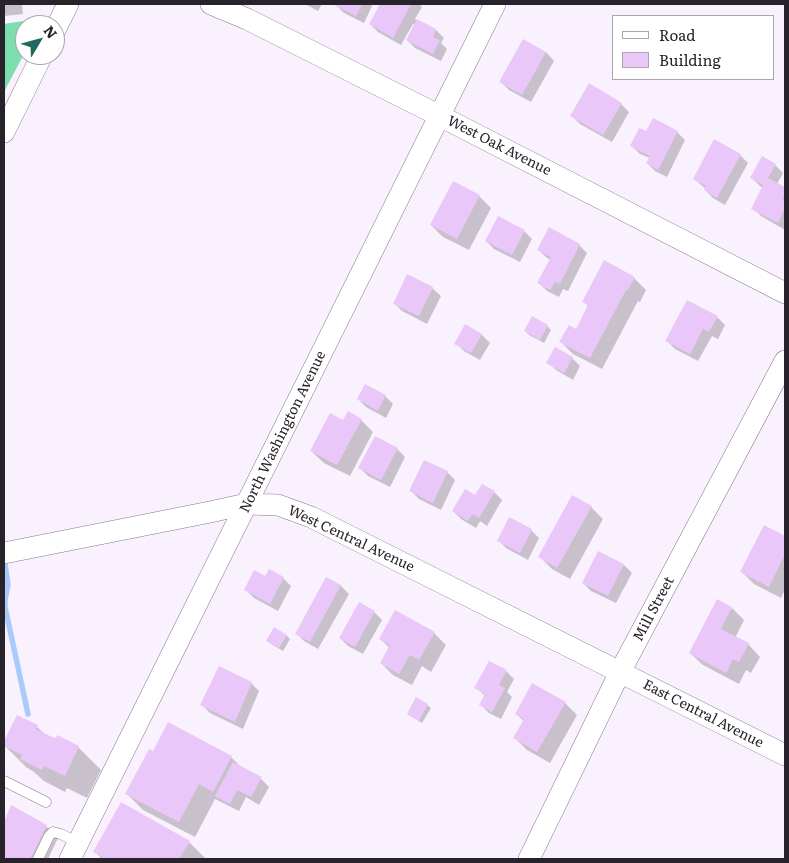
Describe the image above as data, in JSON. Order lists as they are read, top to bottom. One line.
{"streets":{"street":["West Oak Avenue","North Washington Avenue","West Central Avenue","Mill Street","East Central Avenue"]},"crossings":[["West Oak Avenue","North Washington Avenue"],["North Washington Avenue","West Central Avenue"],["West Central Avenue","Mill Street"],["West Central Avenue","East Central Avenue"],["Mill Street","East Central Avenue"]],"legend":["Road","Building"],"north":"top right"}
